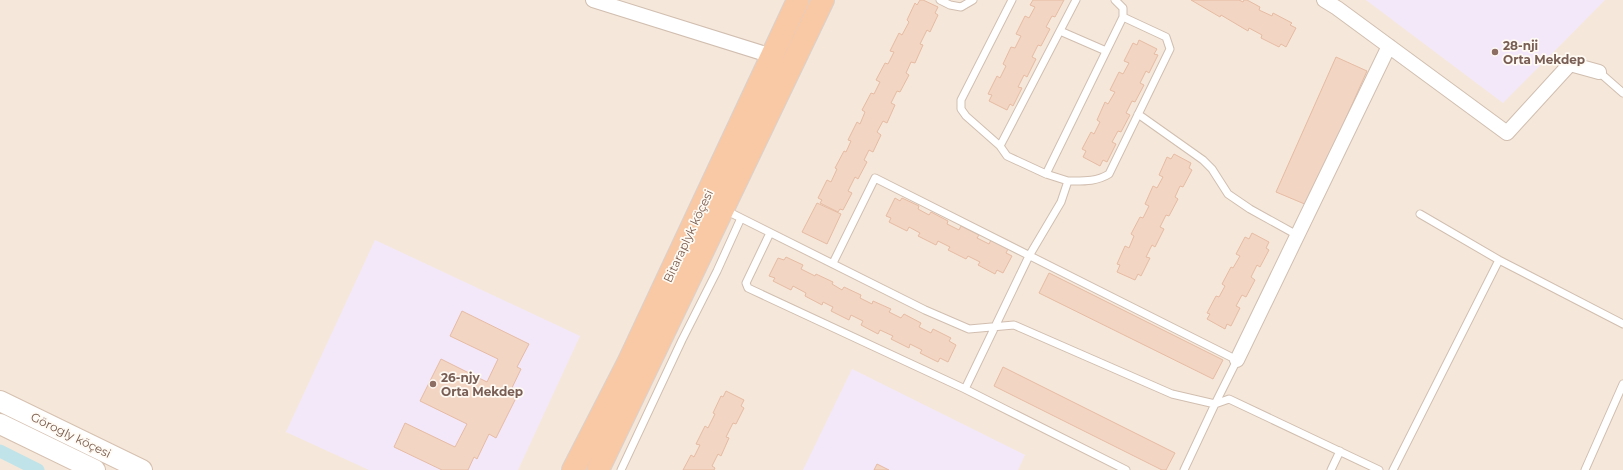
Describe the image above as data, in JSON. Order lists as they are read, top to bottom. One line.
{"streets":{"highway":["Bitaraplyk köçesi"],"main road":["Görogly köçesi"]},"places":["28-nji Orta Mekdep","26-njy Orta Mekdep"]}
